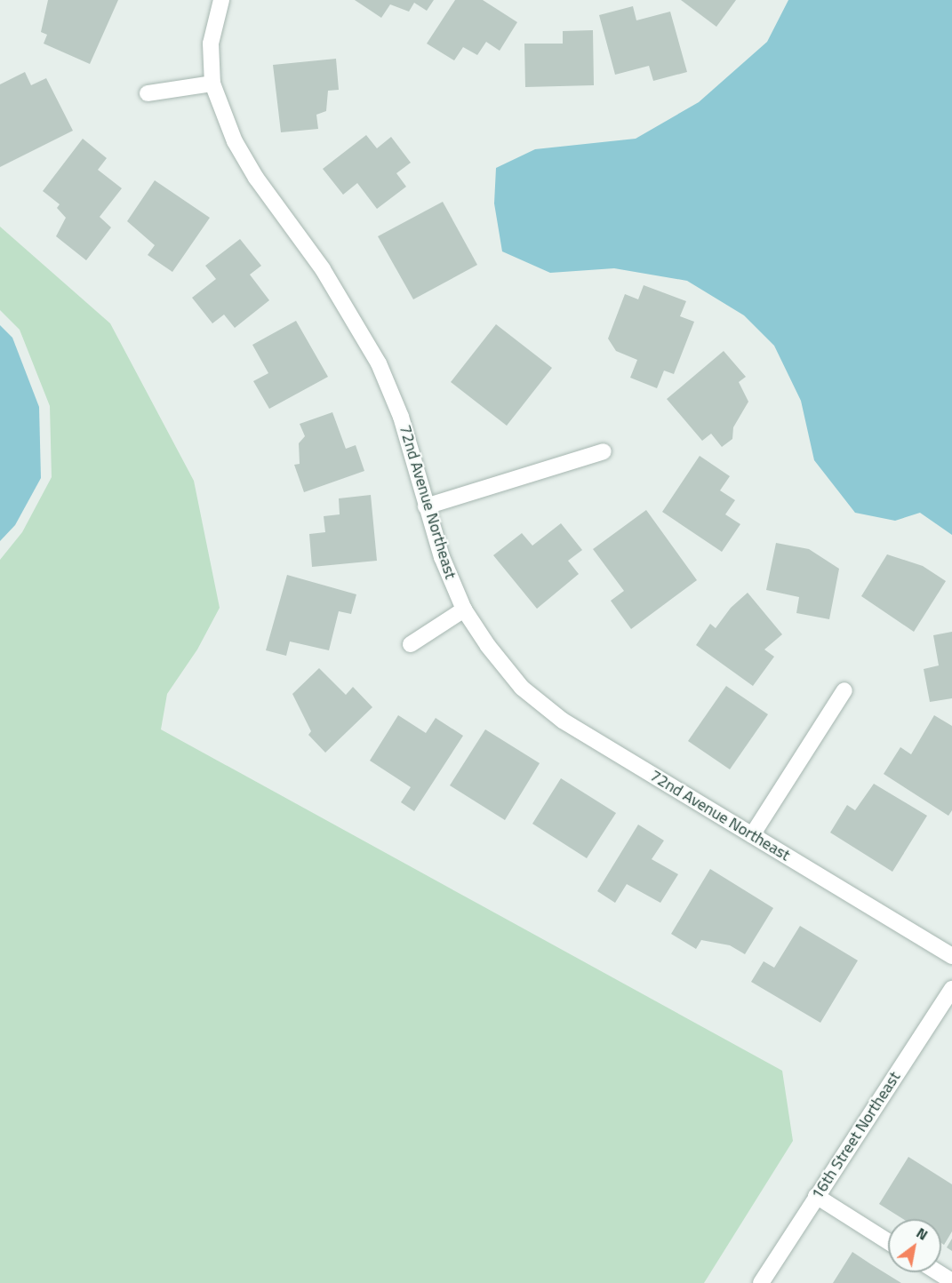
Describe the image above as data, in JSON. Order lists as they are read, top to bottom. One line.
{"streets":{"street":["72nd Avenue Northeast","16th Street Northeast"]},"north":"top right"}
